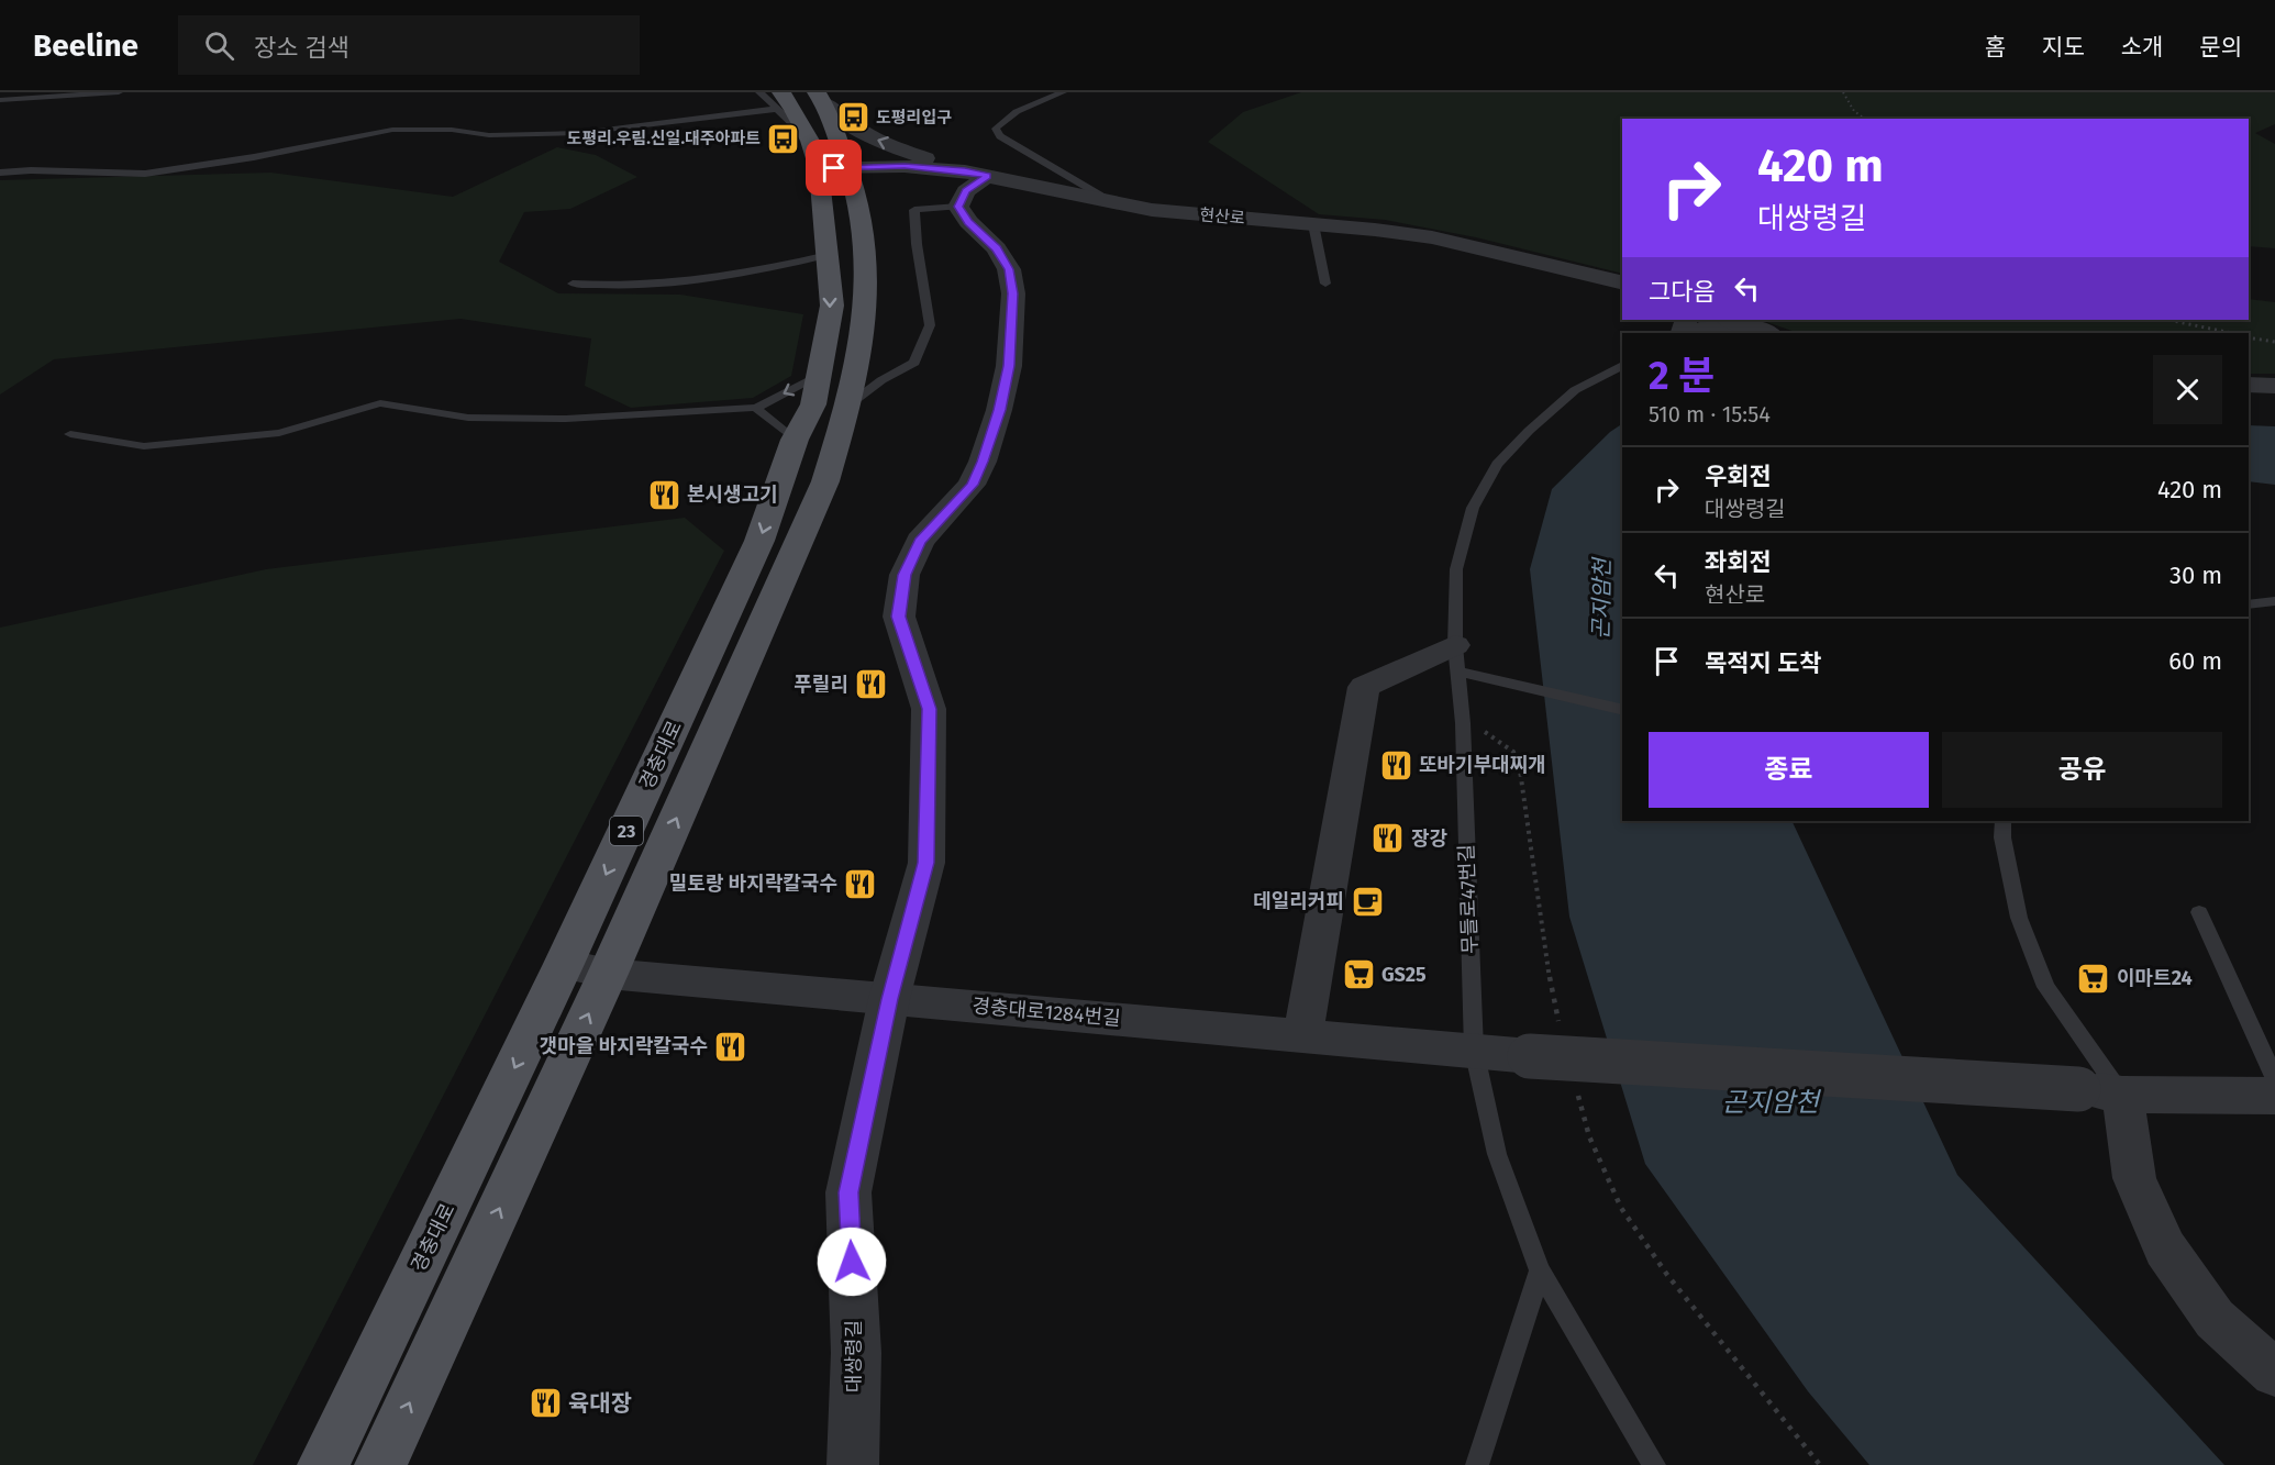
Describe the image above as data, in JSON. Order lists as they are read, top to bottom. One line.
{"streets":{"main road":["경충대로","23"],"street":["현산로","경충대로1284번길","대쌍령길"],"lane":["무들로47번길"]},"crossings":[["현산로","경충대로"],["경충대로","경충대로1284번길"],["무들로47번길","경충대로1284번길"],["경충대로1284번길","대쌍령길"]],"water":["곤지암천"],"places":{"bus stop":["도평리입구","도평리.우림.신일.대주아파트"],"restaurant":["본시생고기","푸릴리","또바기부대찌개","장강","밀토랑 바지락칼국수","갯마을 바지락칼국수","육대장"],"cafe":["데일리커피"],"supermarket":["GS25","이마트24"]},"page":{"header":"Beeline","search":"장소 검색","nav":["홈","지도","소개","문의"],"turn":["420 m","대쌍령길"],"then":"그다음","heading":["2 분","510 m · 15:54"],"list":[{"name":"우회전","note":"대쌍령길","value":"420 m"},{"name":"좌회전","note":"현산로","value":"30 m"},{"name":"목적지 도착","value":"60 m"}],"buttons":["종료","공유"]}}
